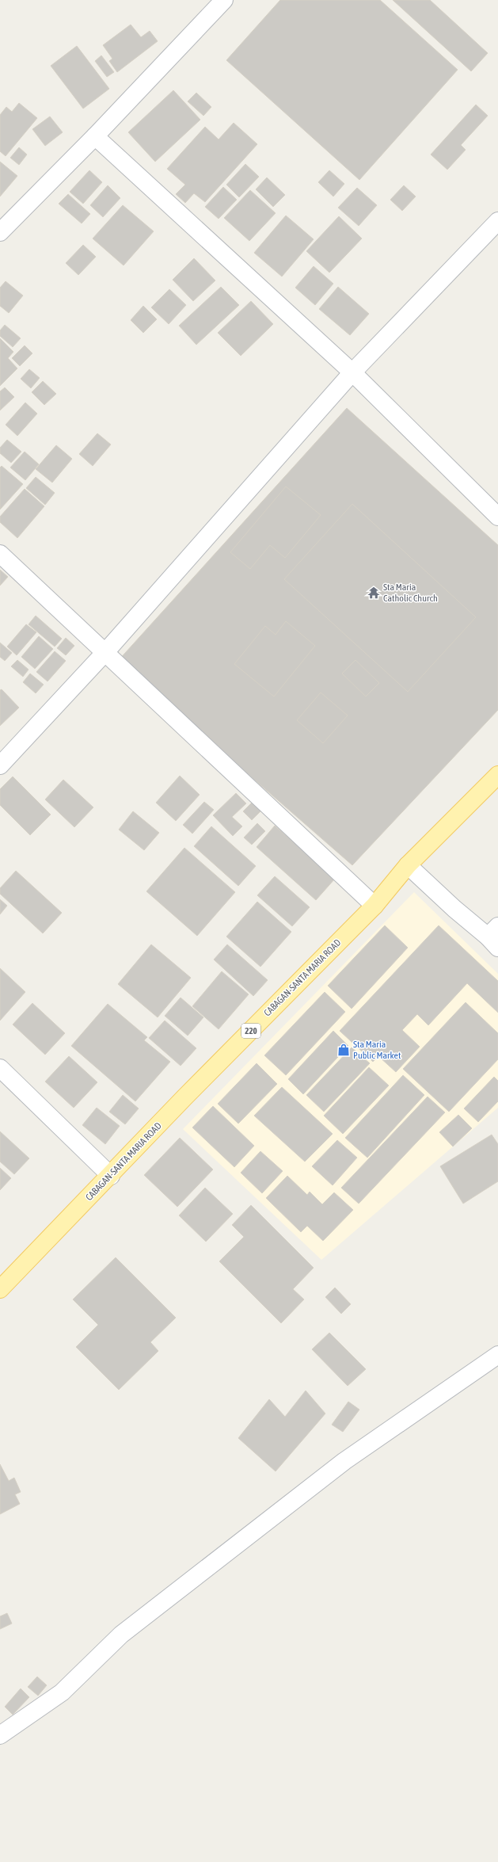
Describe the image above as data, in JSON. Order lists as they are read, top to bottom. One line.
{"streets":{"main road":["CABAGAN-SANTA MARIA ROAD","220"]},"places":{"temple":["Sta Maria Catholic Church"],"shop":["Sta Maria Public Market"]}}
